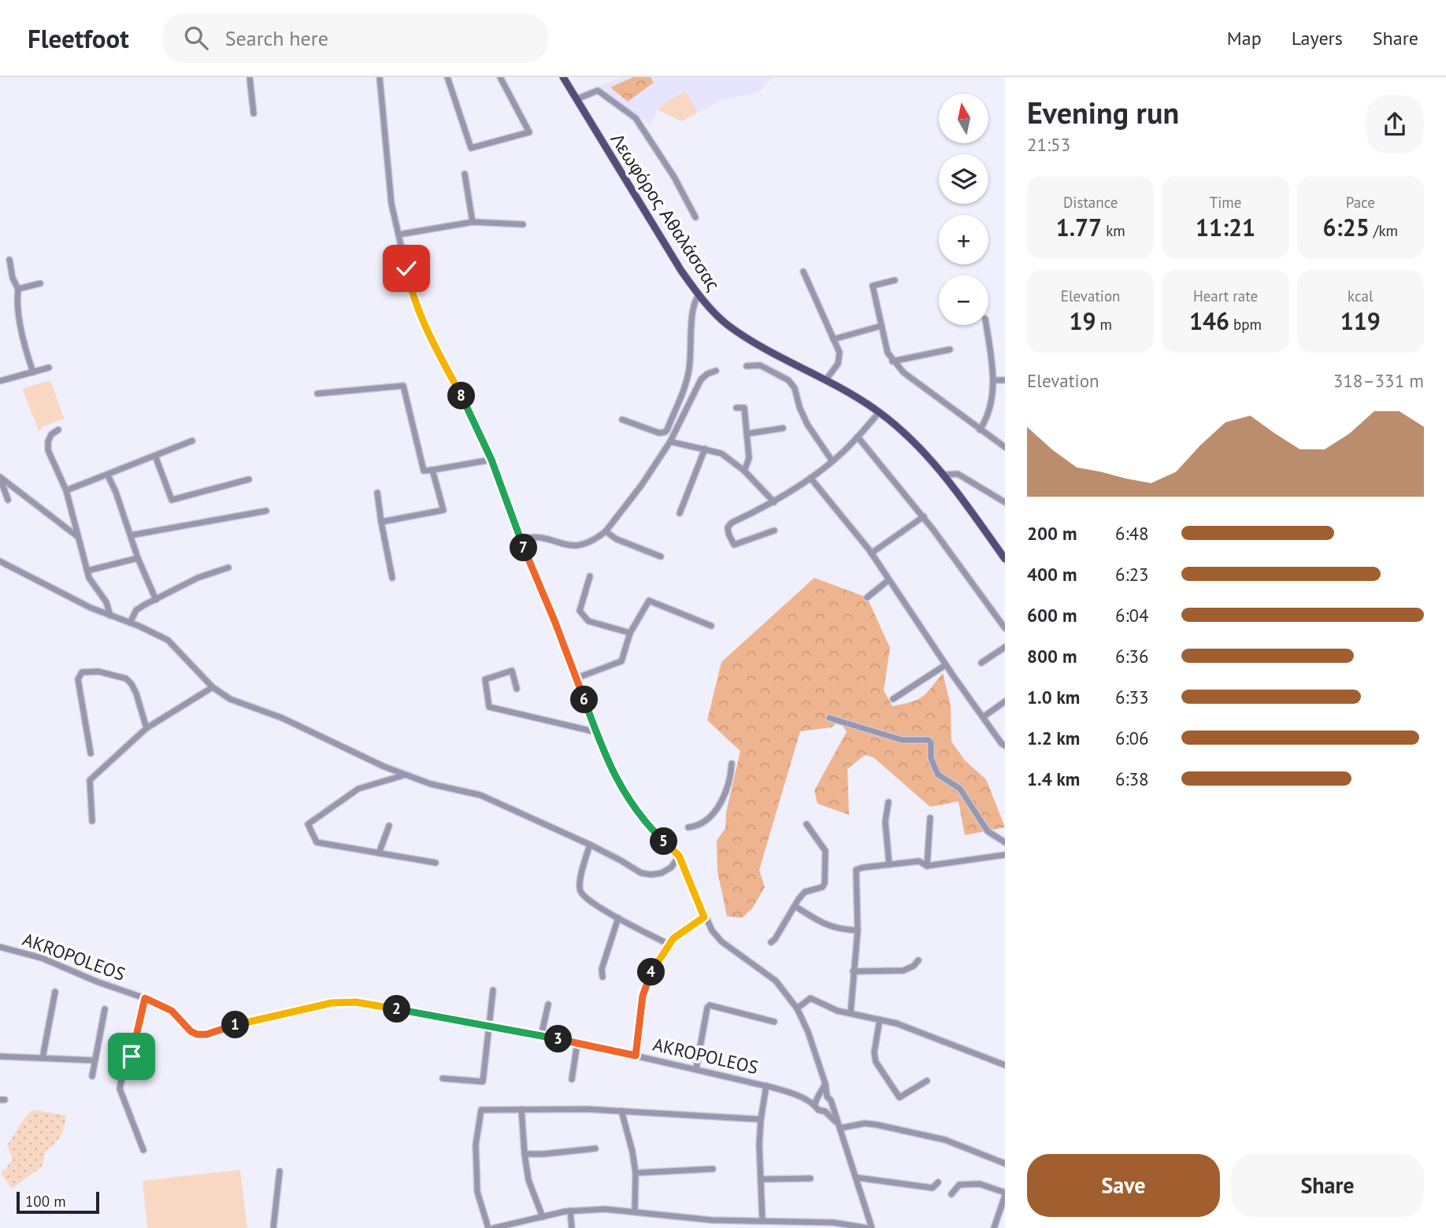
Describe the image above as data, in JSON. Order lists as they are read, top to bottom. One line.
{"streets":{"main road":["Λεωφόρος Αθαλάσσας"],"street":["AKROPOLEOS"]},"scale_bar":"100 m","north":"top","page":{"header":"Fleetfoot","search":"Search here","nav":["Map","Layers","Share"],"heading":["Evening run","21:53"],"map_buttons":["+","−"],"stats":[["Distance","1.77 km"],["Time","11:21"],["Pace","6:25 /km"],["Elevation","19 m"],["Heart rate","146 bpm"],["kcal","119"]],"chart":["Elevation","318–331 m"],"pins":["8","7","6","5","4","2","1","3"],"list":[{"name":"200 m","note":"6:48"},{"name":"400 m","note":"6:23"},{"name":"600 m","note":"6:04"},{"name":"800 m","note":"6:36"},{"name":"1.0 km","note":"6:33"},{"name":"1.2 km","note":"6:06"},{"name":"1.4 km","note":"6:38"}],"buttons":["Save","Share"],"scale":"100 m"}}
